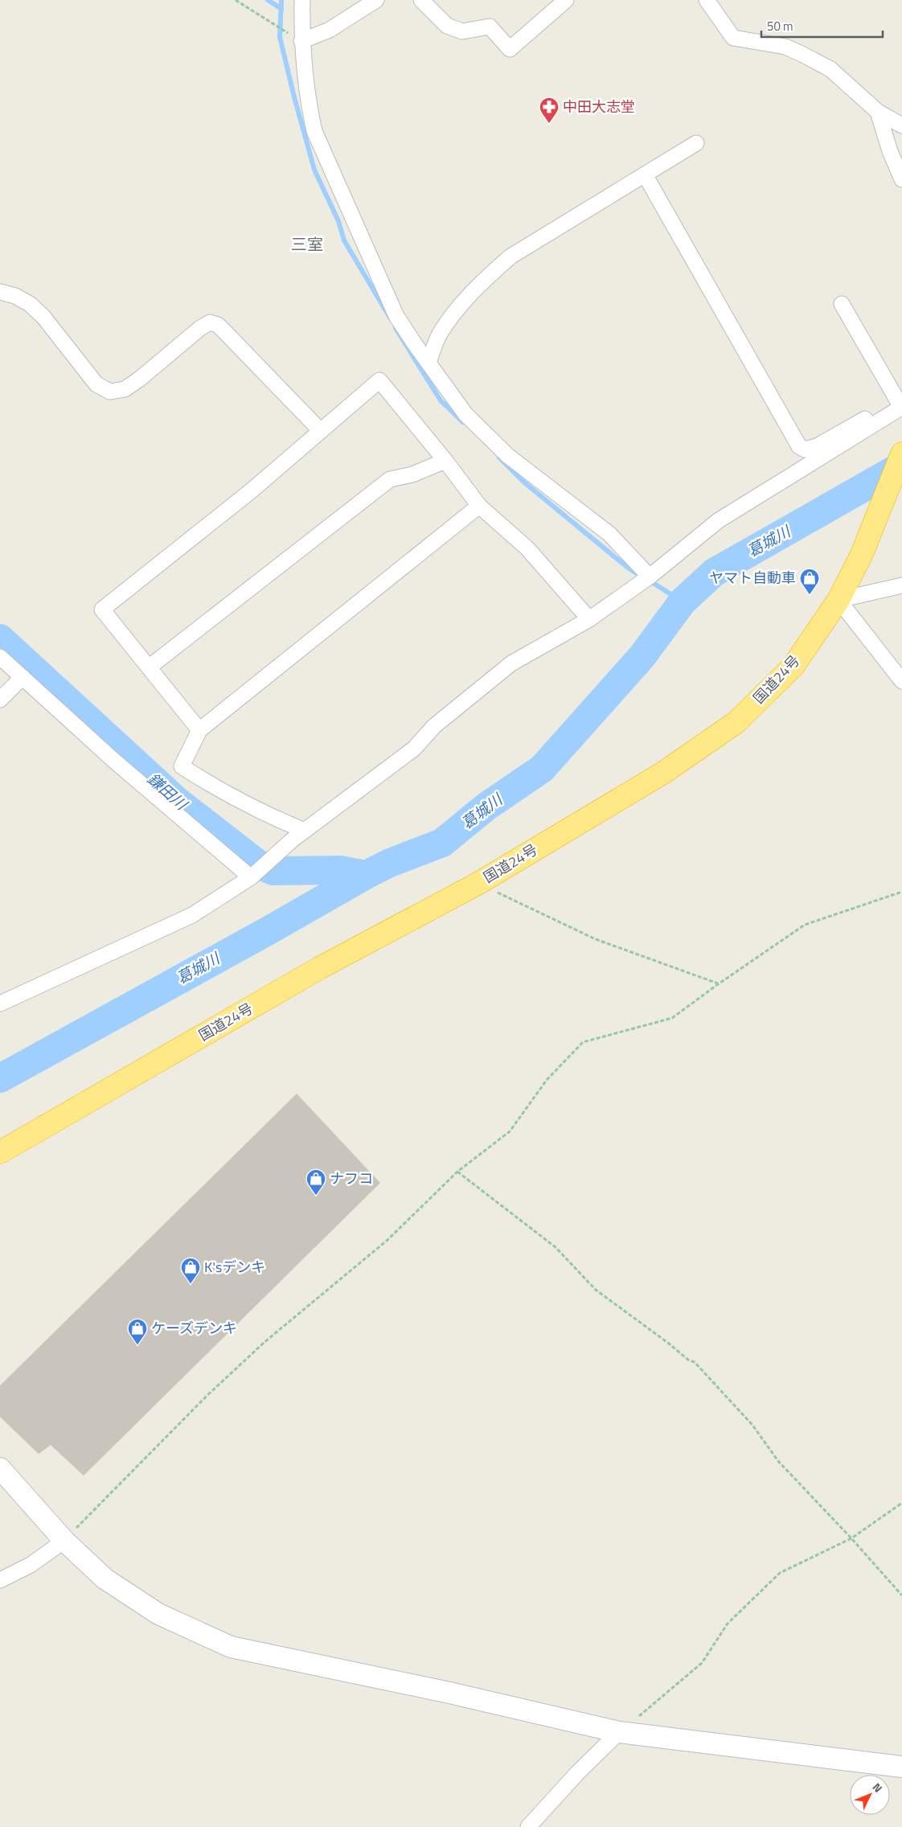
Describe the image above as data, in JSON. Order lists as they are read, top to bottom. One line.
{"streets":{"highway":["国道24号"]},"districts":["三室"],"water":["葛城川","鎌田川"],"places":{"pharmacy":["中田大志堂"],"shop":["ヤマト自動車","ナフコ","K'sデンキ","ケーズデンキ"]},"scale_bar":"50 m","north":"top right"}
